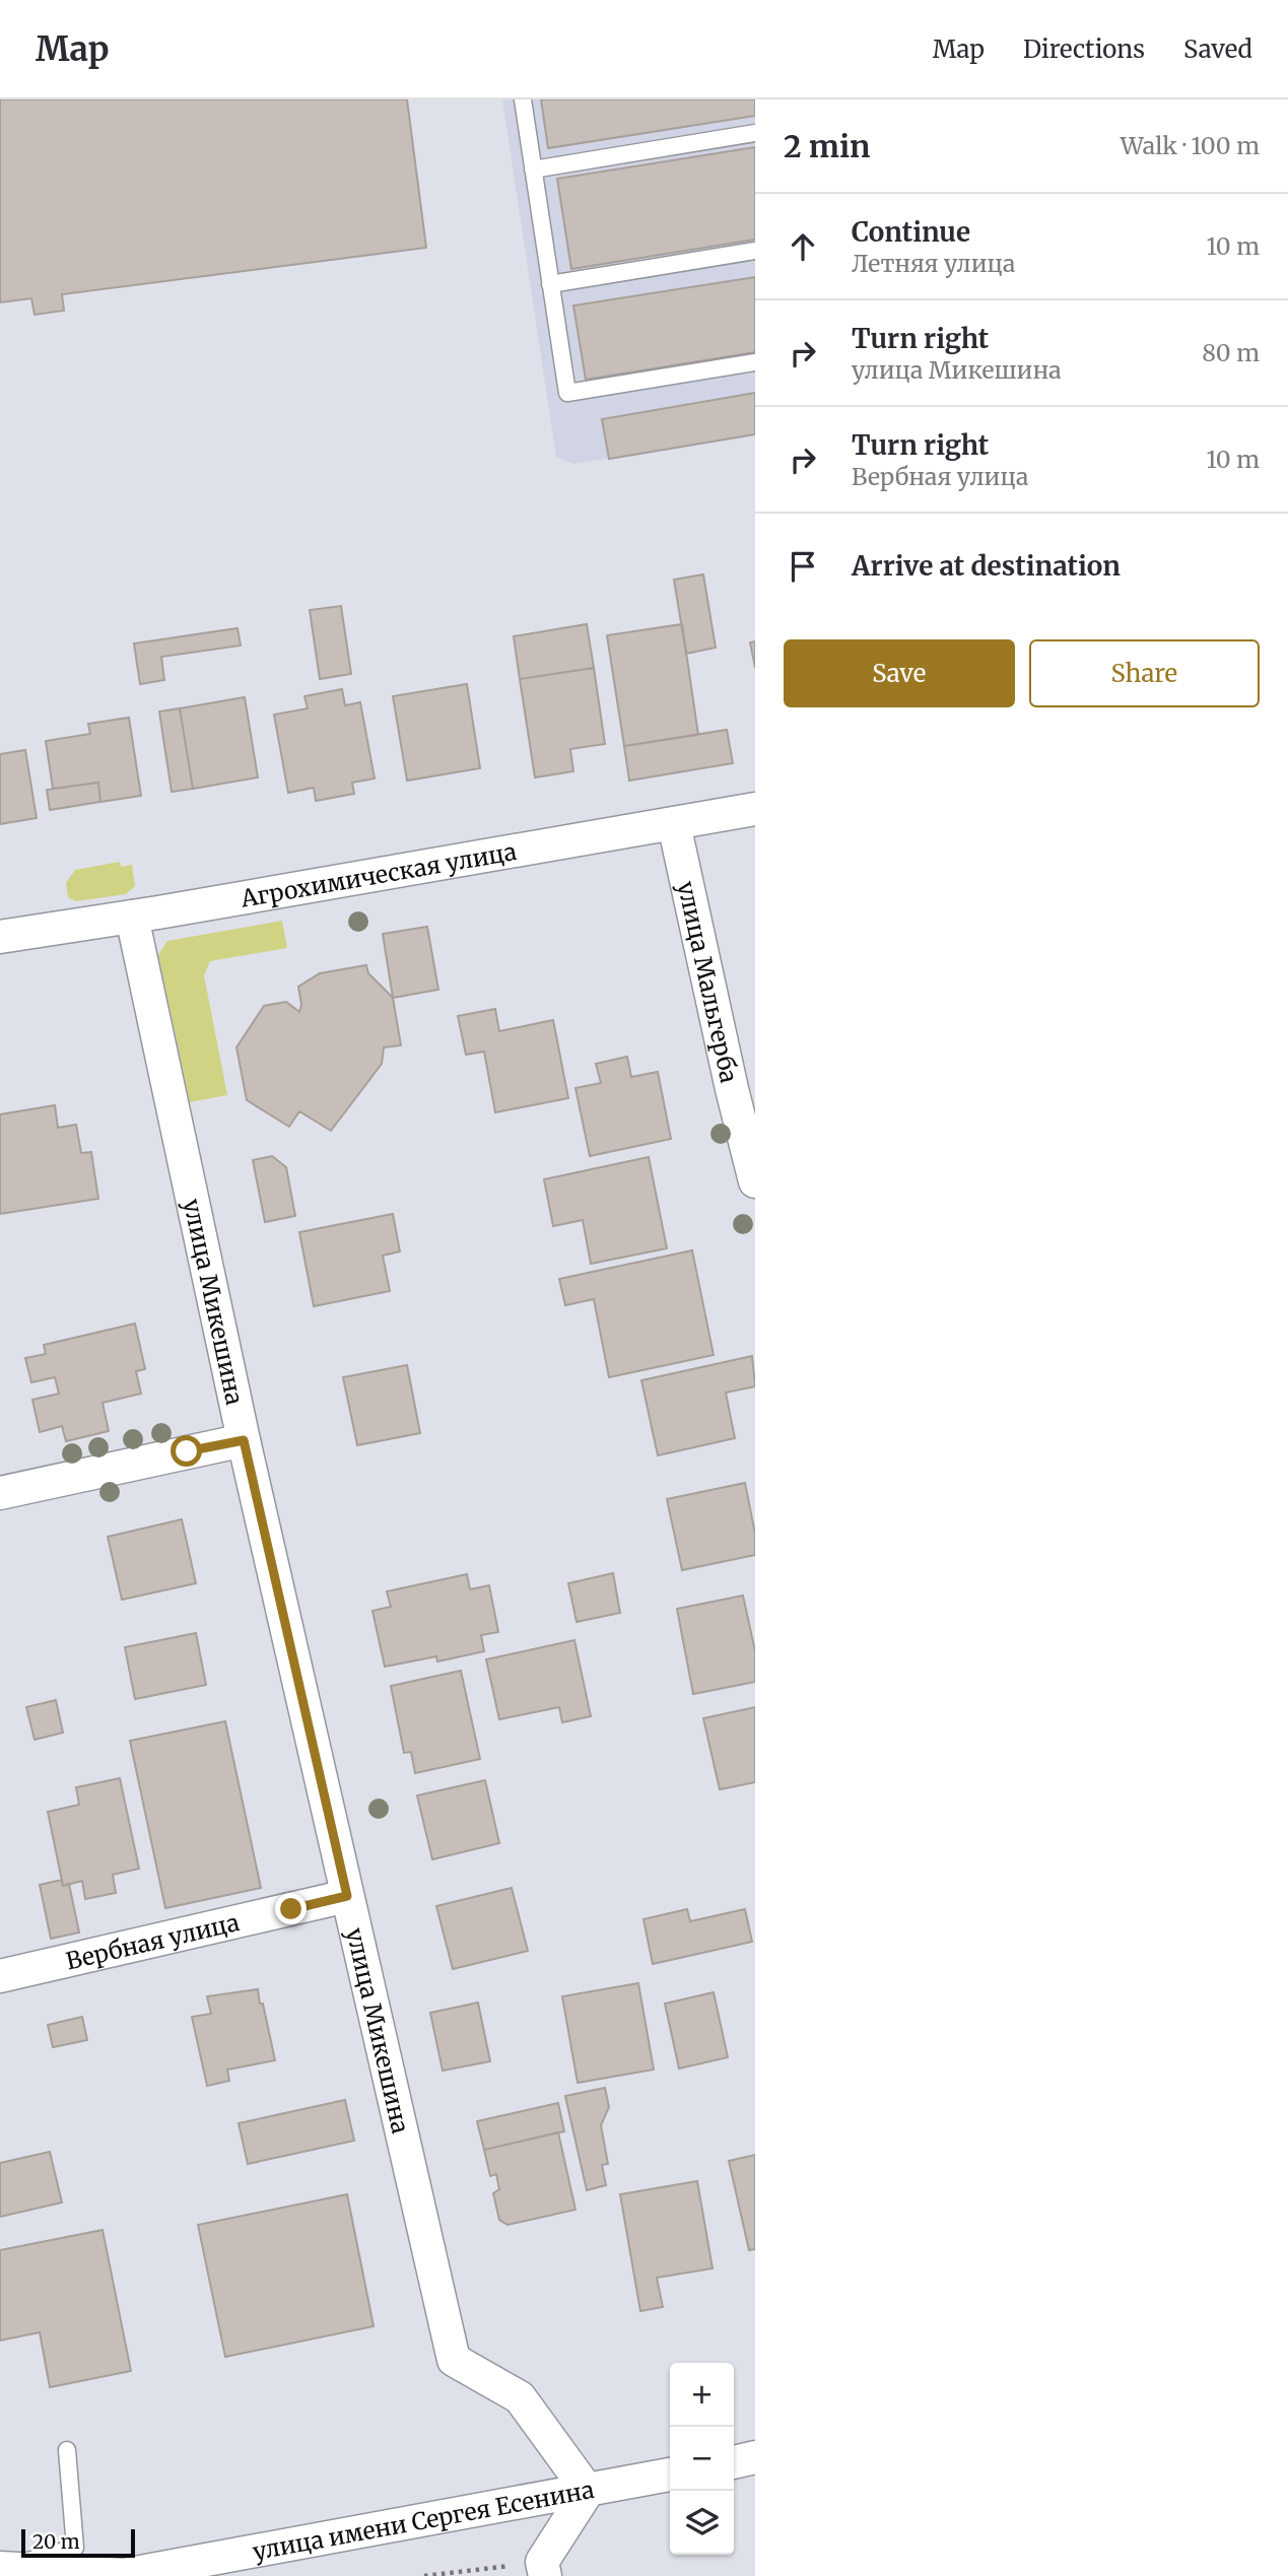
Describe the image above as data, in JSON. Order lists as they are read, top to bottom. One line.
{"streets":{"street":["Агрохимическая улица","улица Мальгерба","улица Микешина","Вербная улица","улица имени Сергея Есенина"]},"crossings":[["Агрохимическая улица","улица Мальгерба"],["Агрохимическая улица","улица Микешина"],["улица Микешина","Вербная улица"],["улица Микешина","улица имени Сергея Есенина"]],"scale_bar":"20 m","page":{"header":"Map","nav":["Map","Directions","Saved"],"heading":["2 min","Walk · 100 m"],"list":[["Continue","Летняя улица","10 m"],["Turn right","улица Микешина","80 m"],["Turn right","Вербная улица","10 m"],"Arrive at destination"],"buttons":["Save","Share"],"map_buttons":["+","−"],"scale":"20 m"}}
